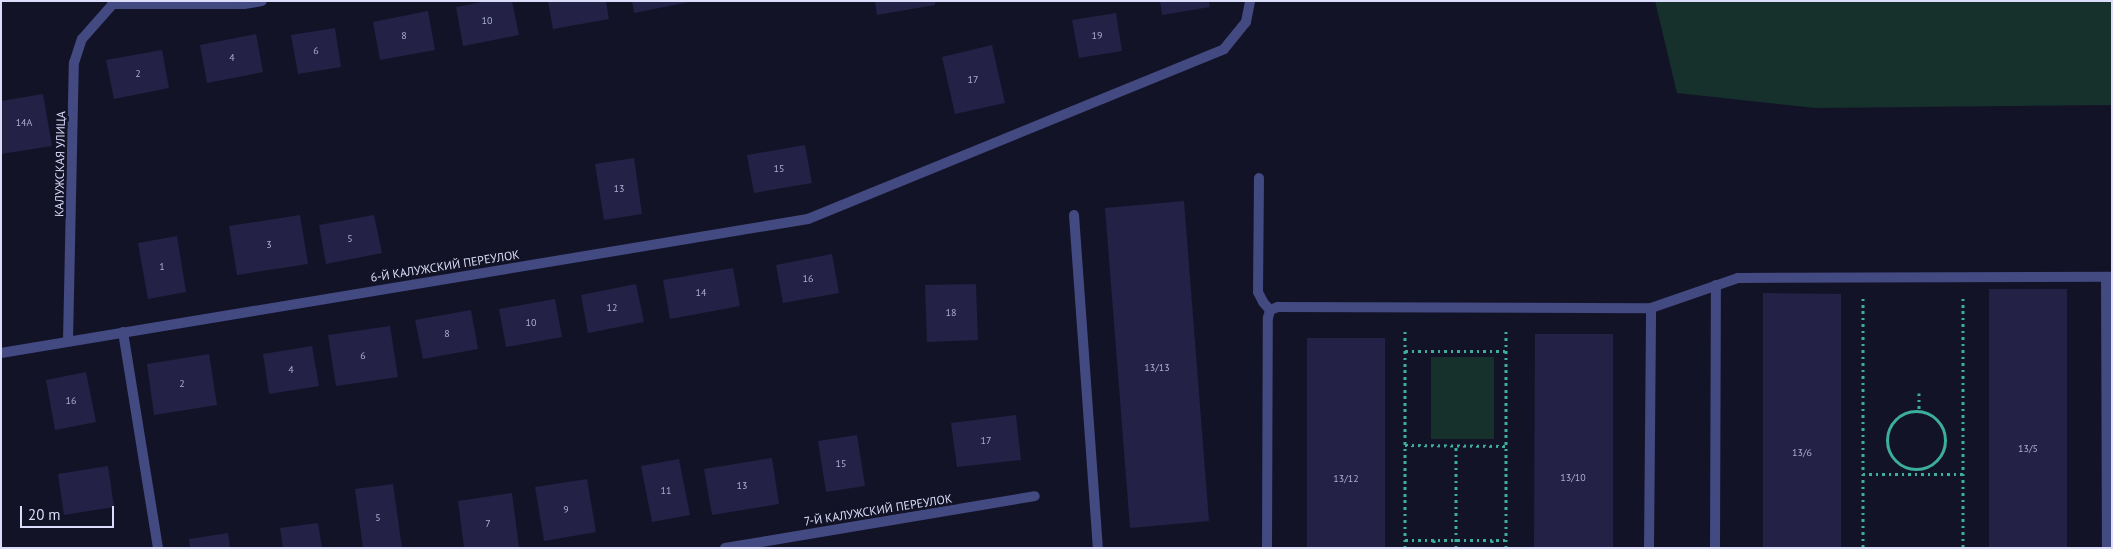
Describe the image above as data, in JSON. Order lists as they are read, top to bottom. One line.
{"streets":{"street":["КАЛУЖСКАЯ УЛИЦА","6-Й КАЛУЖСКИЙ ПЕРЕУЛОК","7-Й КАЛУЖСКИЙ ПЕРЕУЛОК"]},"crossings":[["КАЛУЖСКАЯ УЛИЦА","6-Й КАЛУЖСКИЙ ПЕРЕУЛОК"]],"house_numbers":["10","8","19","6","4","2","17","14А","15","13","5","3","1","16","14","12","18","10","8","6","13/13","4","2","16","17","13/5","13/6","15","13/10","13/12","13","11","9","5","7"],"scale_bar":"20 m"}
